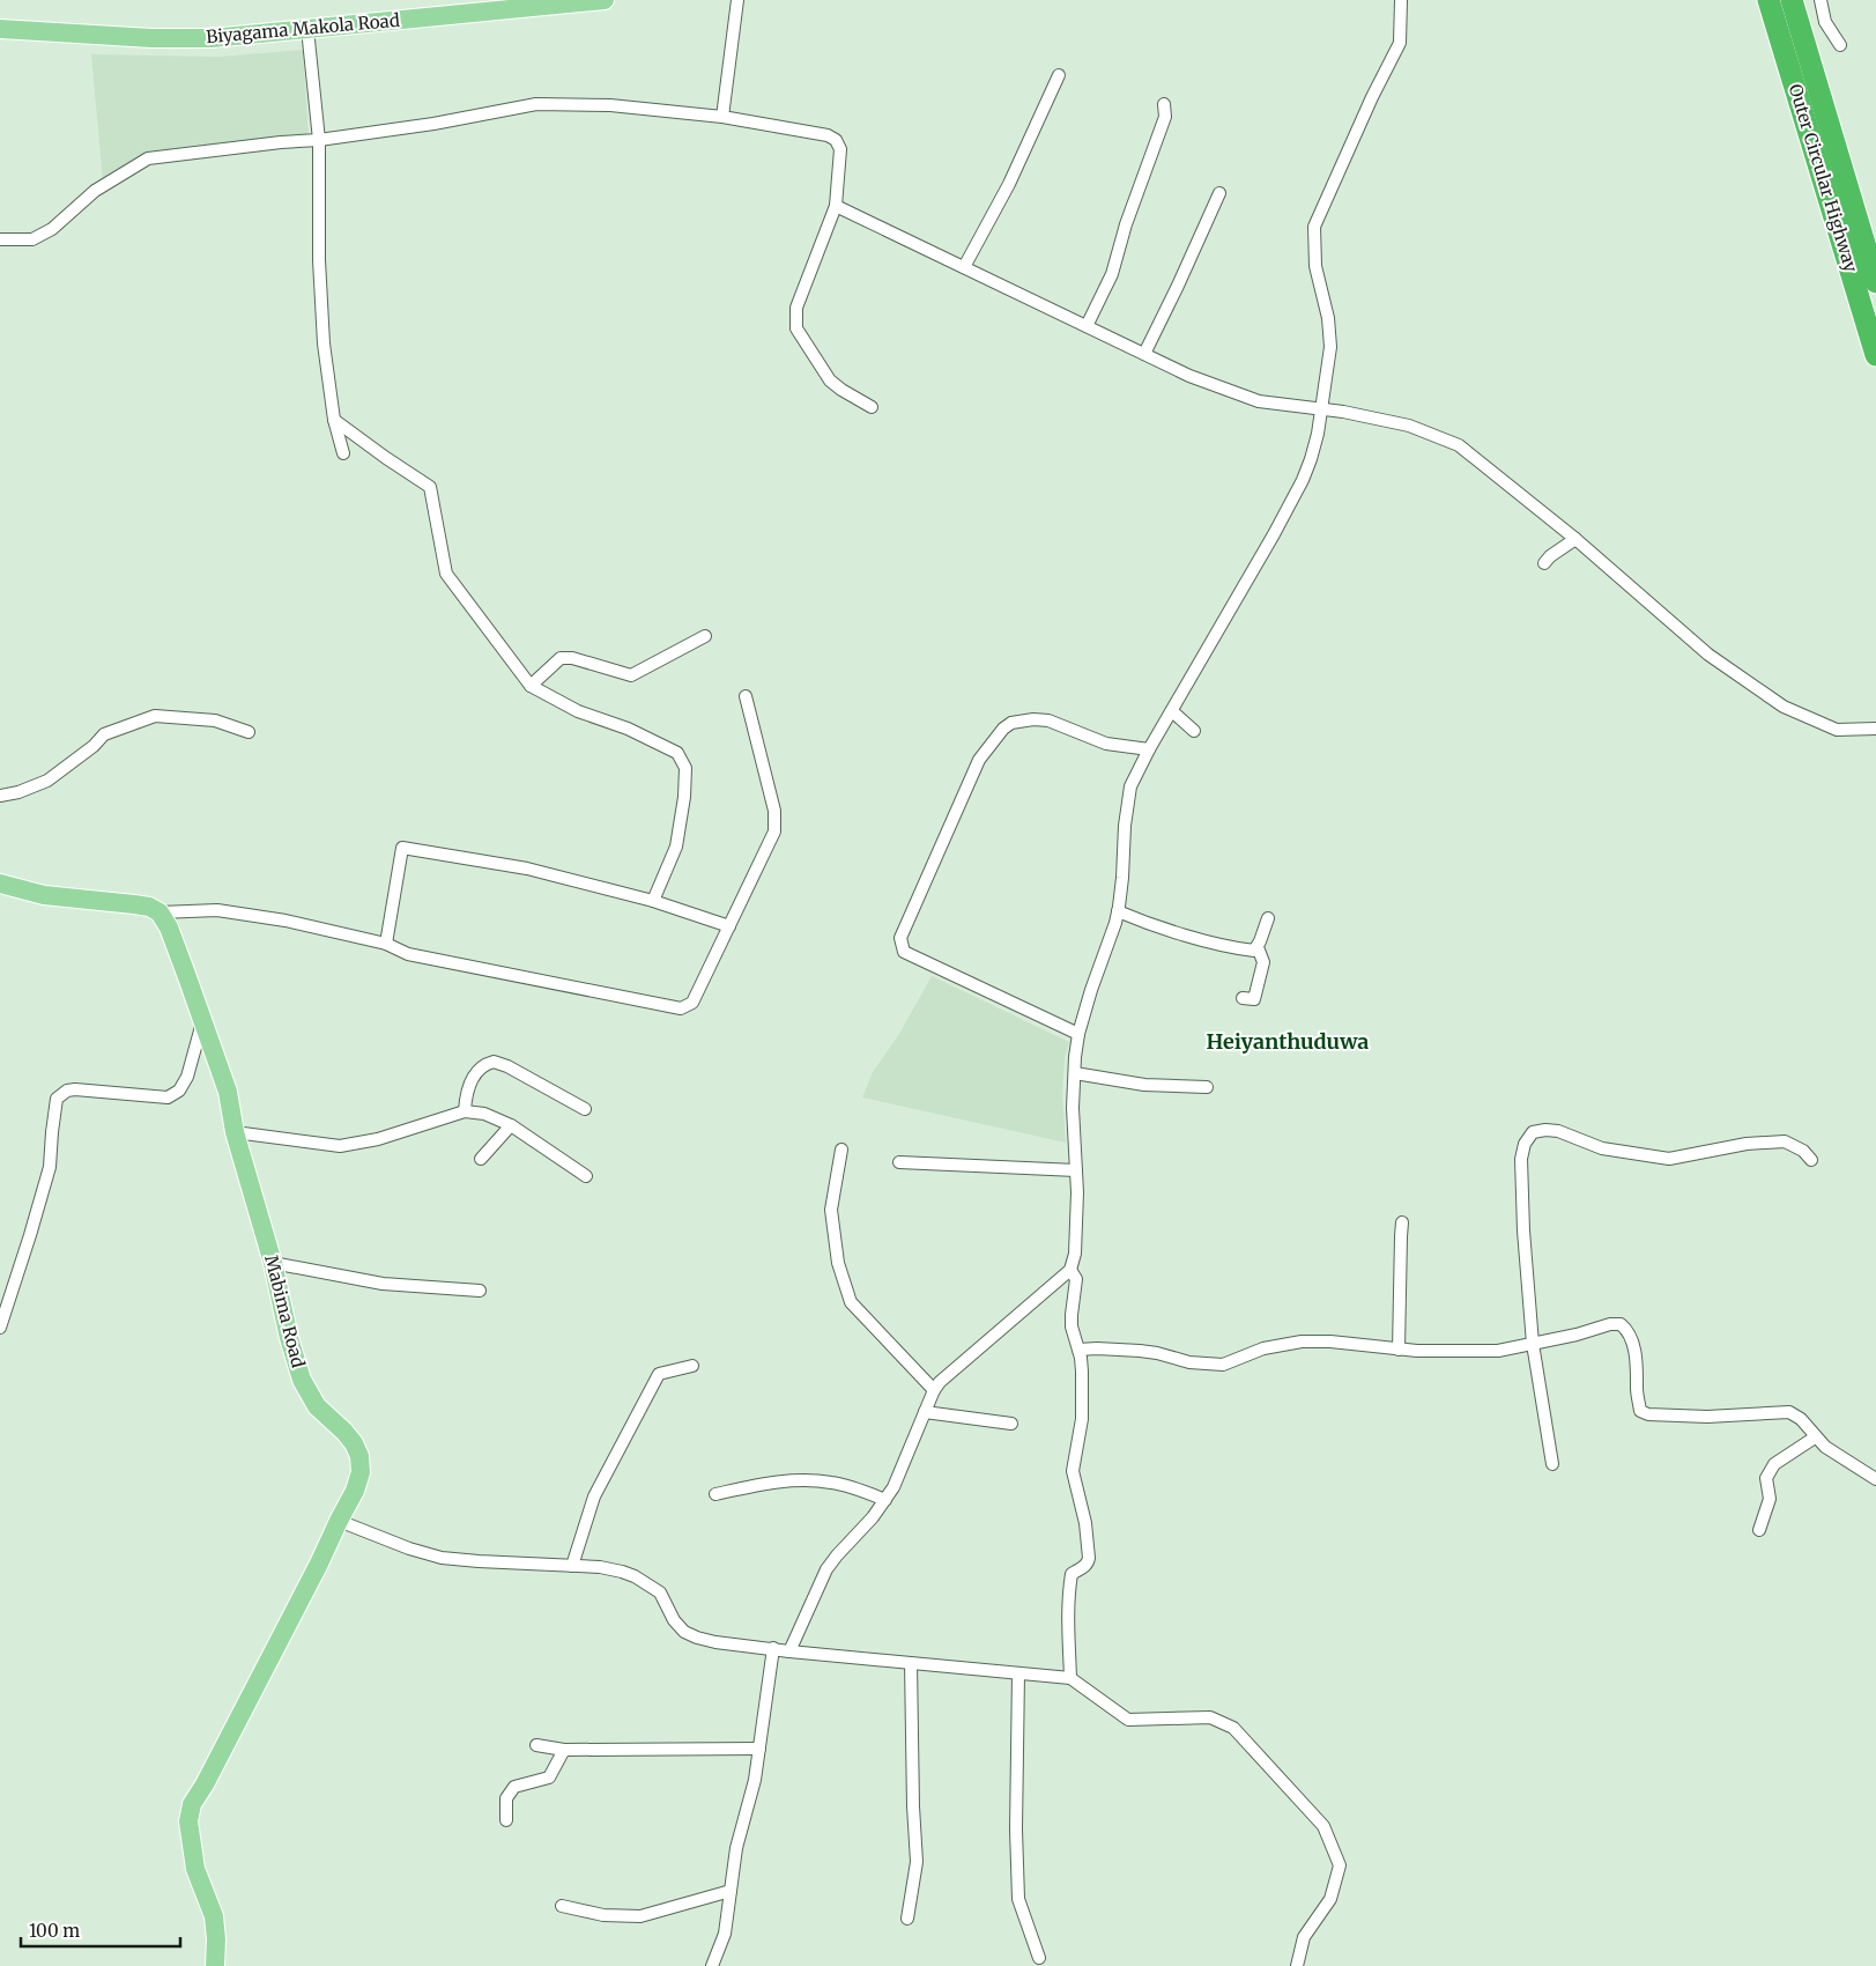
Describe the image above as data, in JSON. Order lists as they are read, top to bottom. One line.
{"streets":{"highway":["Outer Circular Highway"],"main road":["Biyagama Makola Road","Mabima Road"]},"districts":["Heiyanthuduwa"],"scale_bar":"100 m"}
